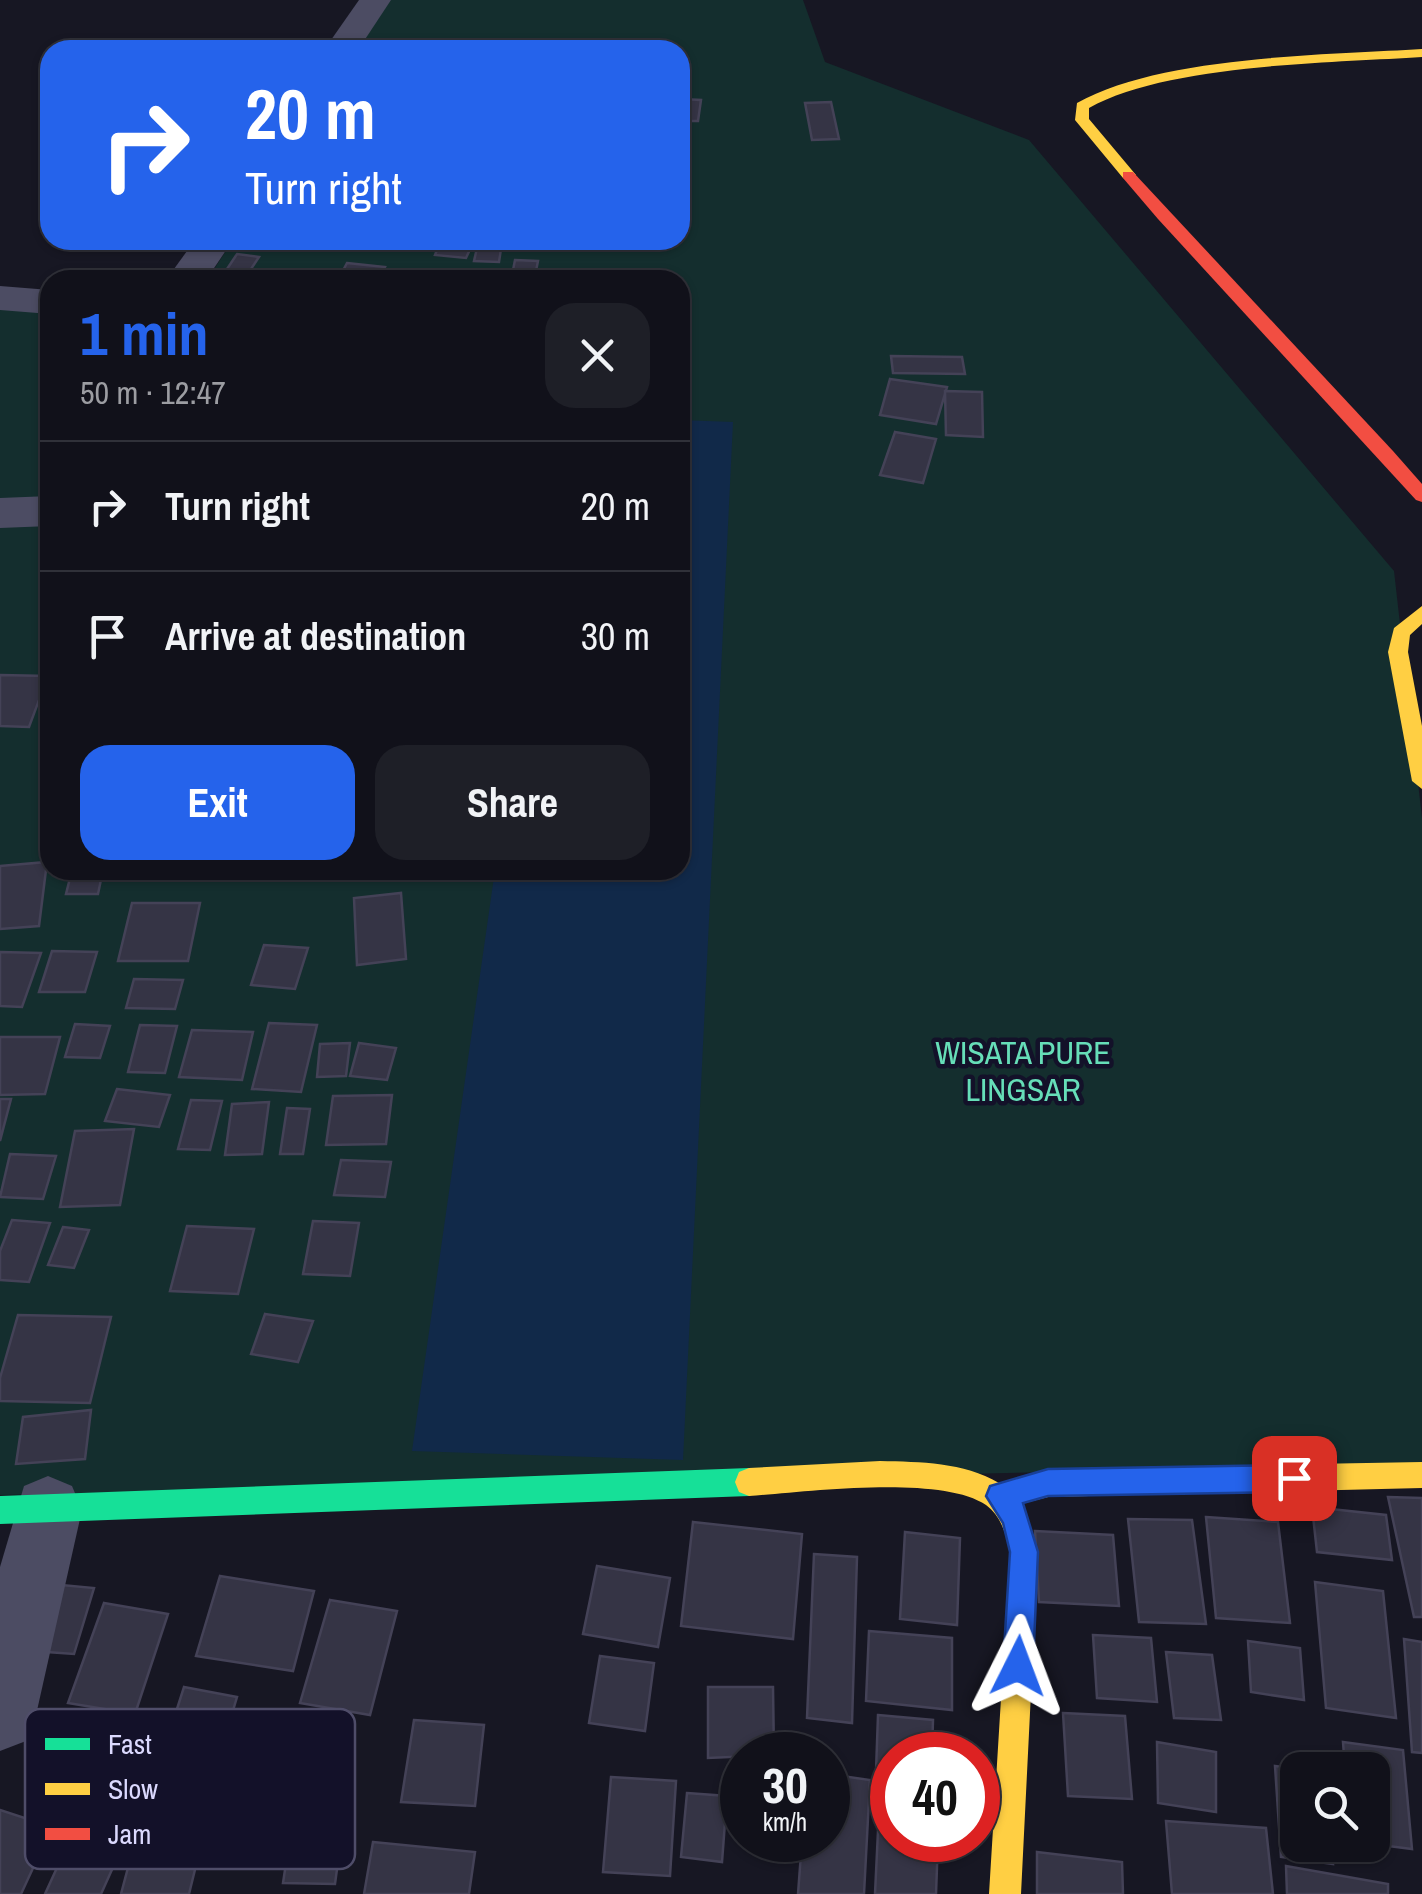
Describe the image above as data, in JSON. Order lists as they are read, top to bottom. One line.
{"parks":["WISATA PURE LINGSAR"],"legend":["Fast","Slow","Jam"],"page":{"turn":["20 m","Turn right"],"heading":["1 min","50 m · 12:47"],"list":[{"name":"Turn right","value":"20 m"},{"name":"Arrive at destination","value":"30 m"}],"buttons":["Exit","Share"],"speed":"30 km/h","limit":"40"}}
